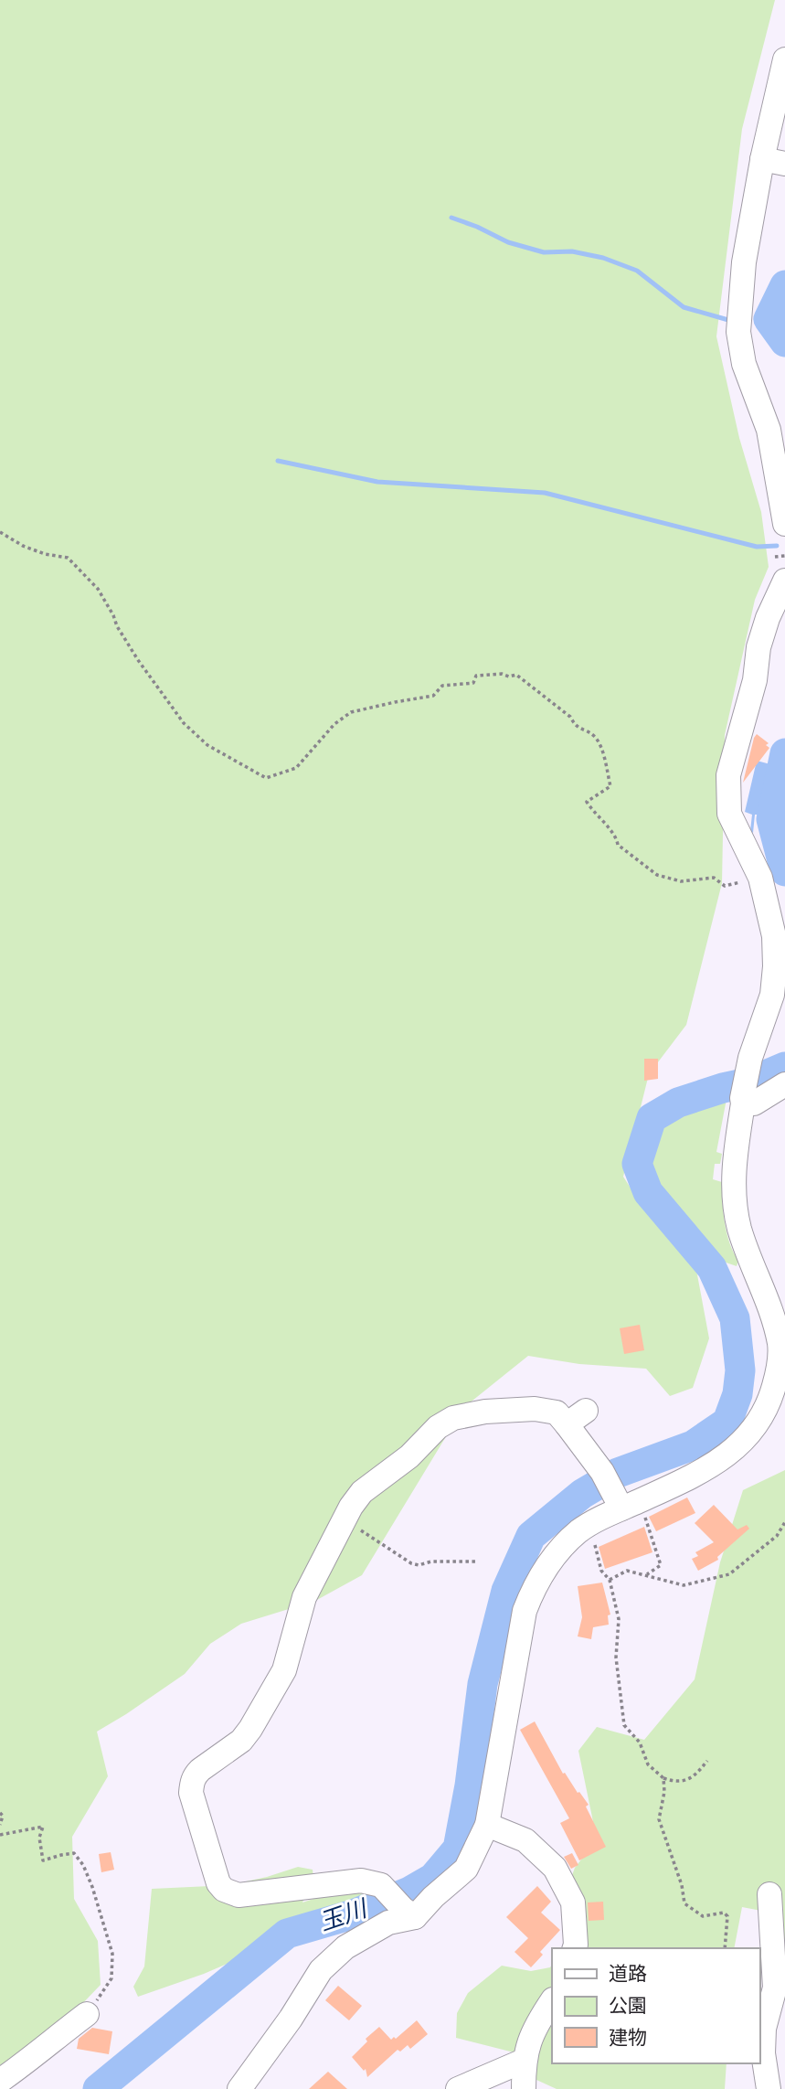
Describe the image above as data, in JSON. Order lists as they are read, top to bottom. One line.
{"water":["玉川"],"legend":["道路","公園","建物"]}
